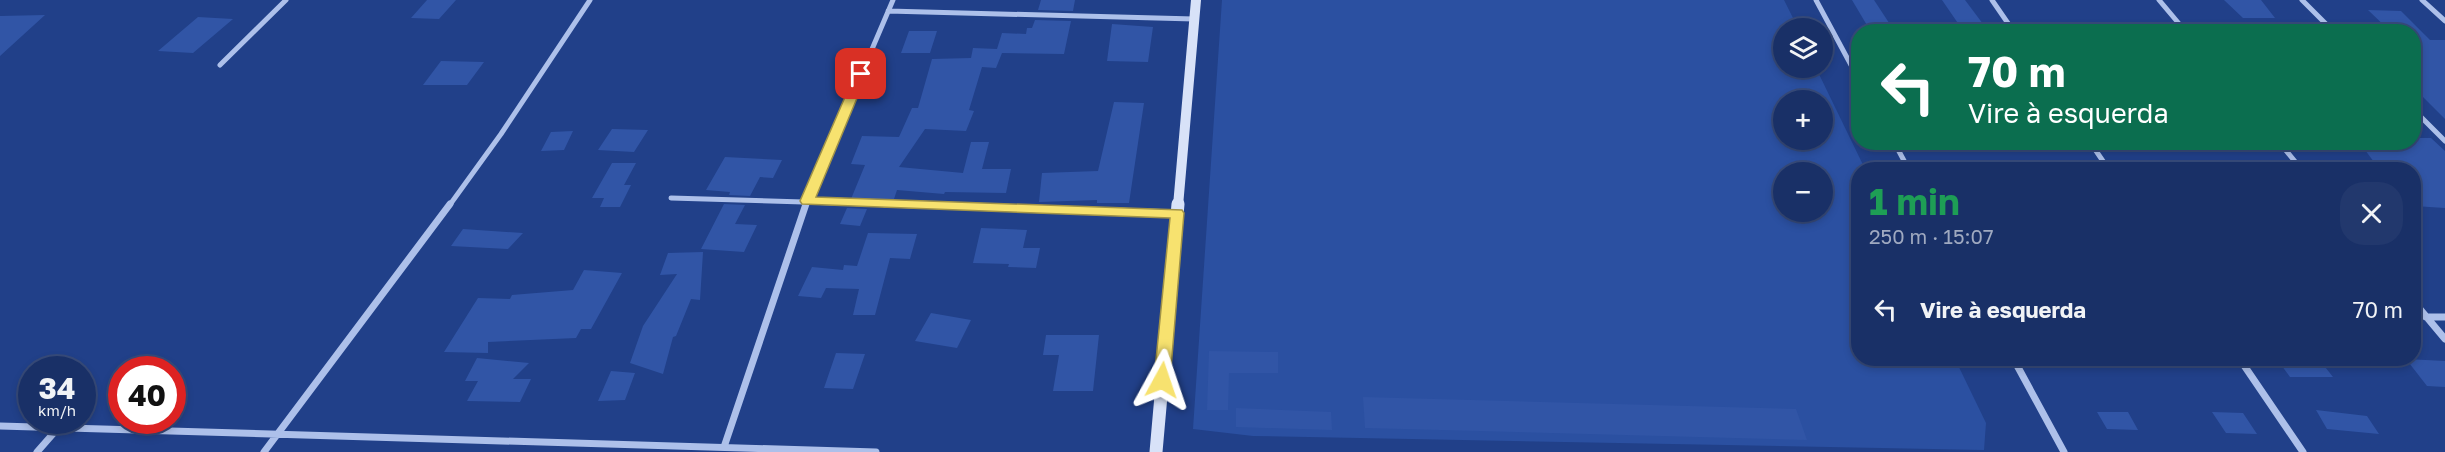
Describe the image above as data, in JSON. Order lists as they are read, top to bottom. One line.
{"page":{"map_buttons":["+","−"],"turn":["70 m","Vire à esquerda"],"heading":["1 min","250 m · 15:07"],"list":[{"name":"Vire à esquerda","value":"70 m"}],"speed":"34 km/h","limit":"40"}}
